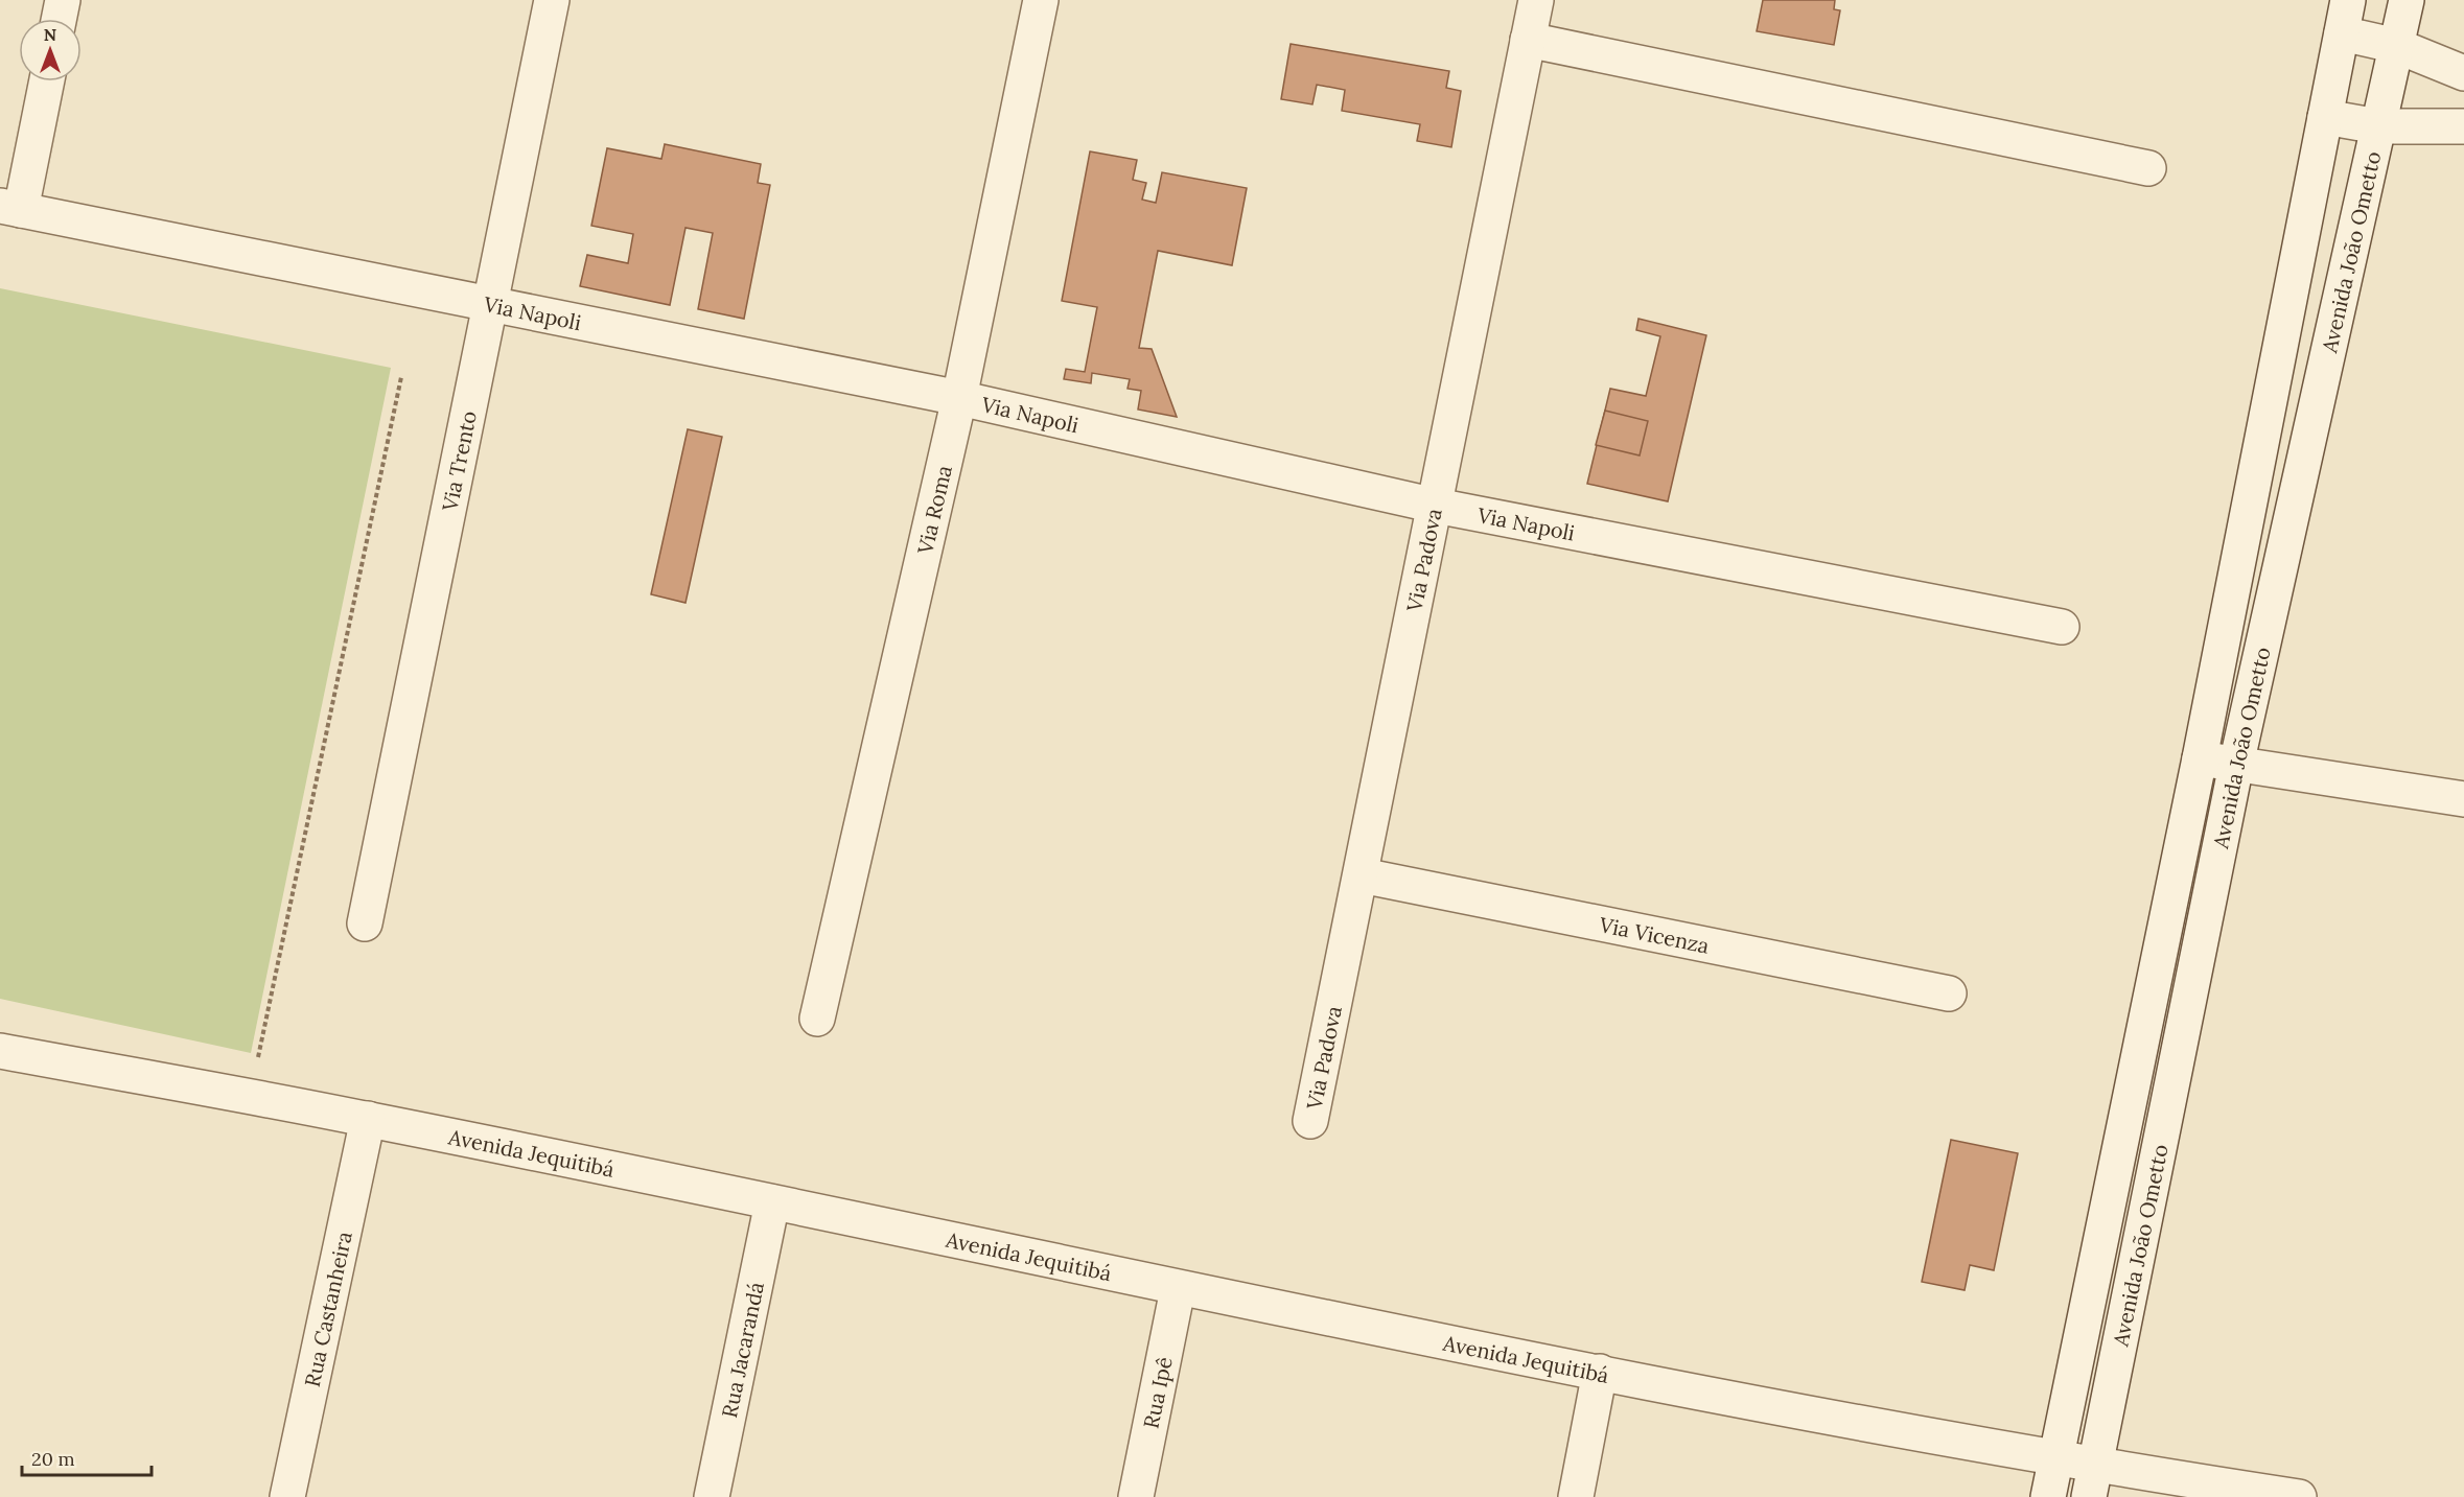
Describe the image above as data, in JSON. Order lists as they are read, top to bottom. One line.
{"streets":{"street":["Avenida João Ometto","Via Napoli","Via Trento","Via Roma","Via Padova","Via Vicenza","Avenida Jequitibá","Rua Castanheira","Rua Jacarandá","Rua Ipê"]},"crossings":[["Avenida João Ometto","Avenida Jequitibá"],["Via Napoli","Via Trento"],["Via Napoli","Via Roma"],["Via Napoli","Via Padova"],["Via Padova","Via Vicenza"],["Avenida Jequitibá","Rua Castanheira"],["Avenida Jequitibá","Rua Jacarandá"],["Avenida Jequitibá","Rua Ipê"]],"scale_bar":"20 m","north":"top"}
